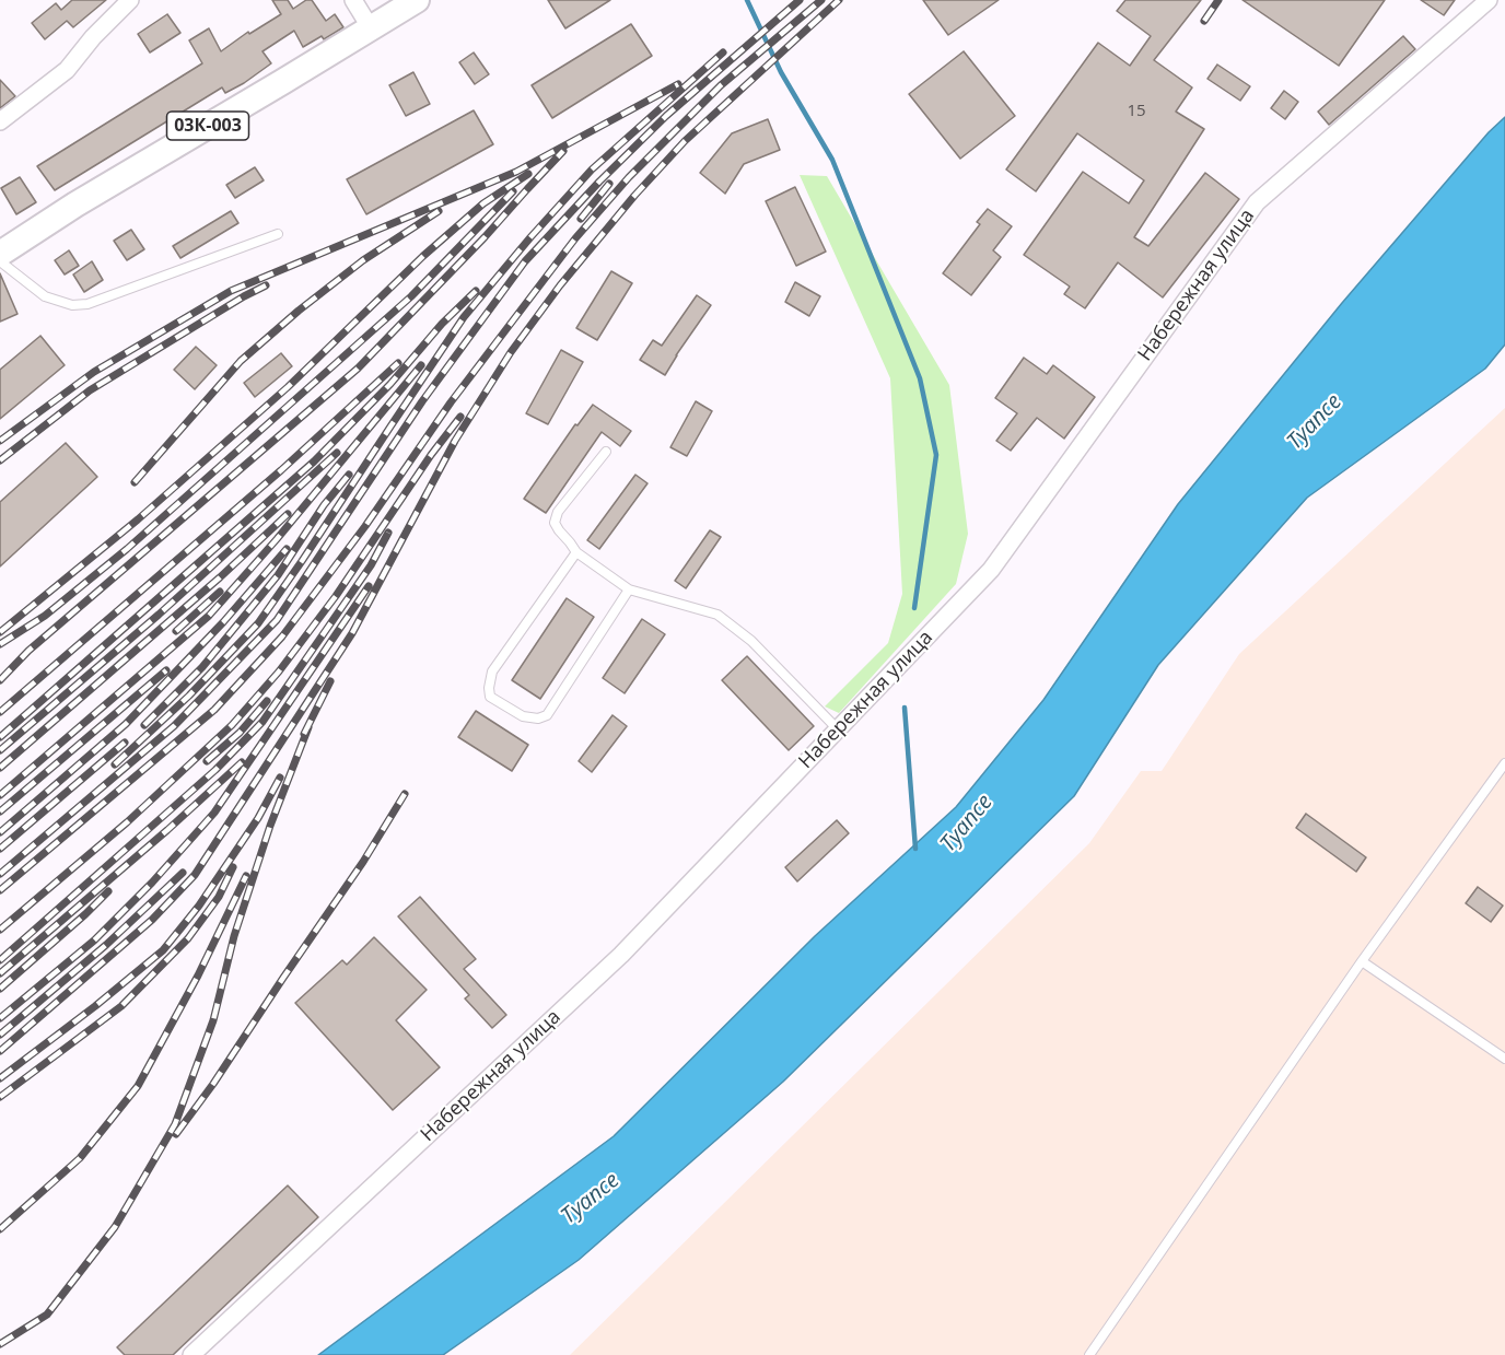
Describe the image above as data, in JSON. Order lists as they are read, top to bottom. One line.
{"streets":{"main road":["03К-003"],"street":["Набережная улица"]},"water":["Туапсе"],"house_numbers":["15"]}
